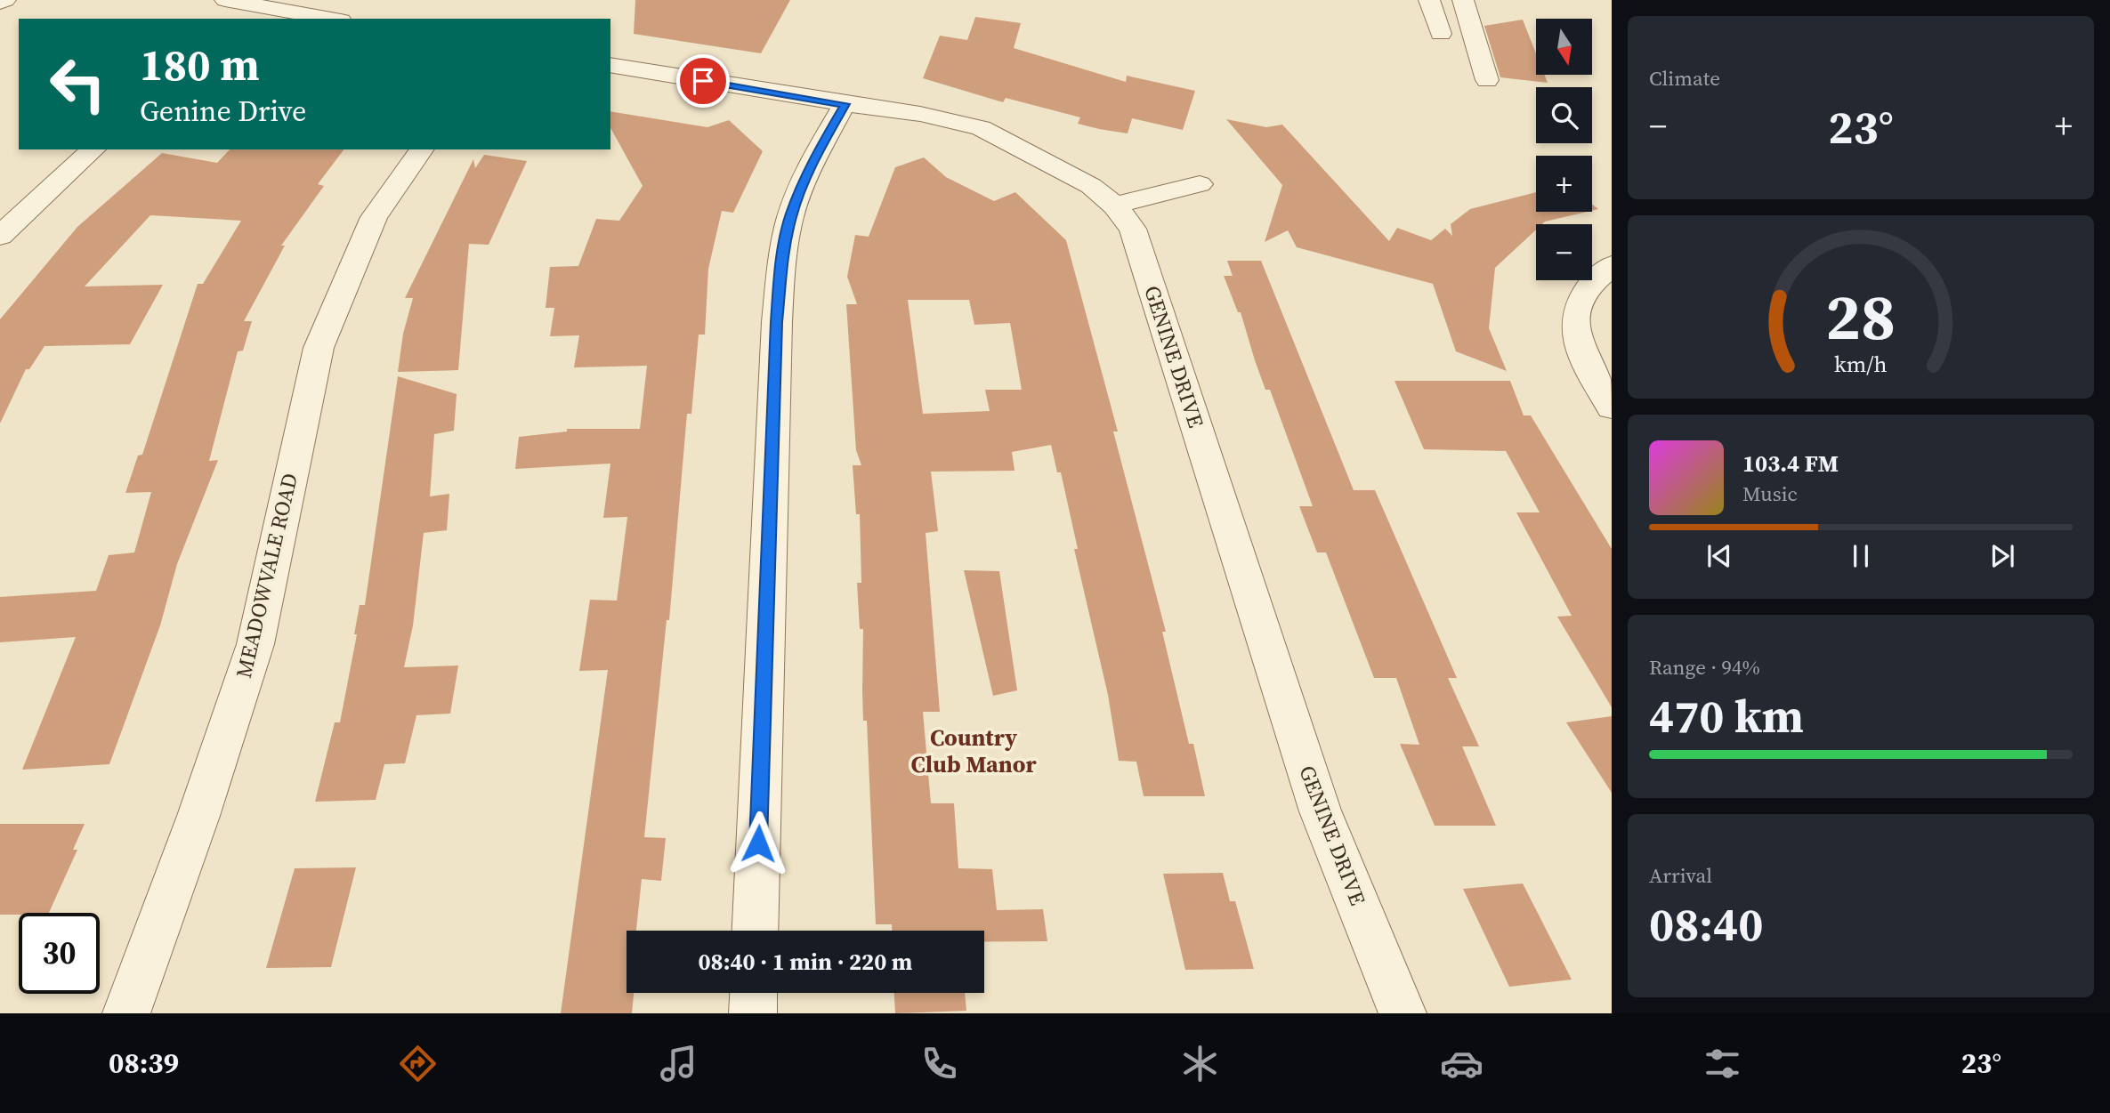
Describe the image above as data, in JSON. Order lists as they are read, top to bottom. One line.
{"streets":{"street":["GENINE DRIVE","MEADOWVALE ROAD"]},"districts":["Country Club Manor"],"north":"bottom","page":{"tile":["Climate",["Range · 94%","470 km"],["Arrival","08:40"]],"map_buttons":["+","−"],"turn":["180 m","Genine Drive"],"heat":["−","23°","+"],"song":["103.4 FM","Music"],"limit":"30","trip":"08:40 · 1 min · 220 m","tabs":["08:39","23°"],"gauge":["28","km/h"]}}
